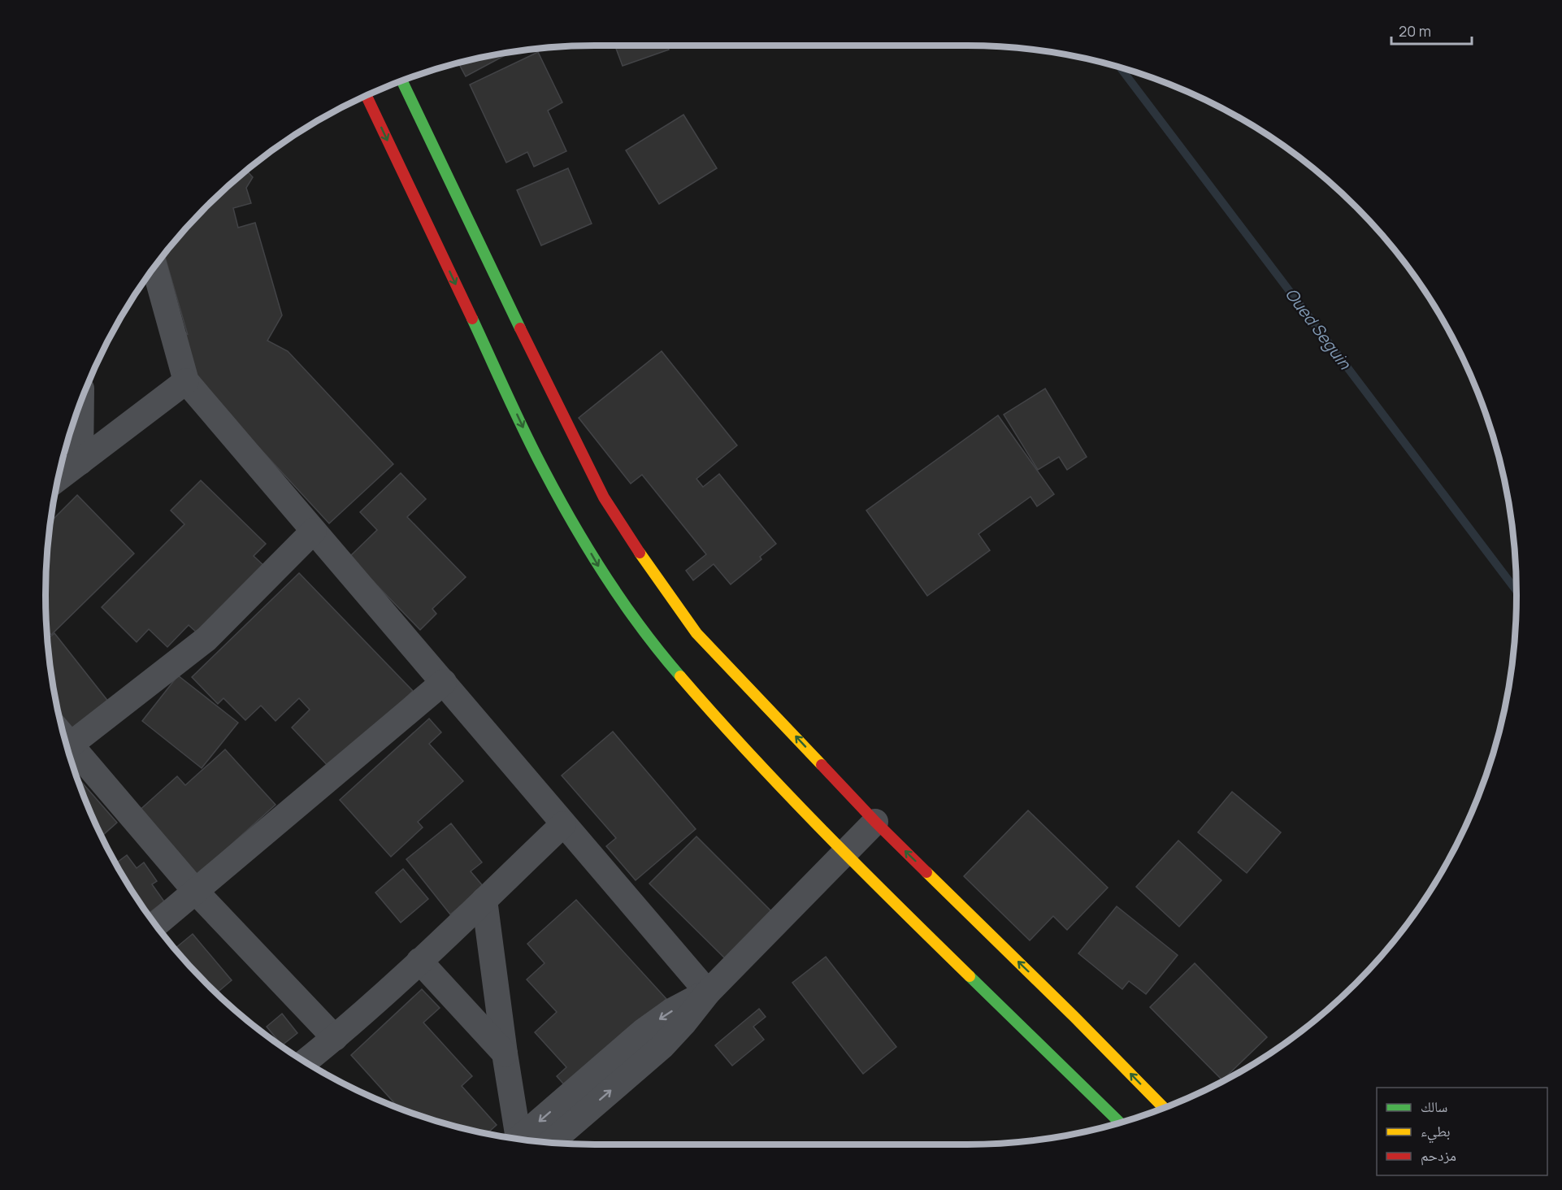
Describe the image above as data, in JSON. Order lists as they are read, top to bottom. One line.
{"water":["Oued Seguin"],"legend":["سالك","بطيء","مزدحم"],"scale_bar":"20 m"}
